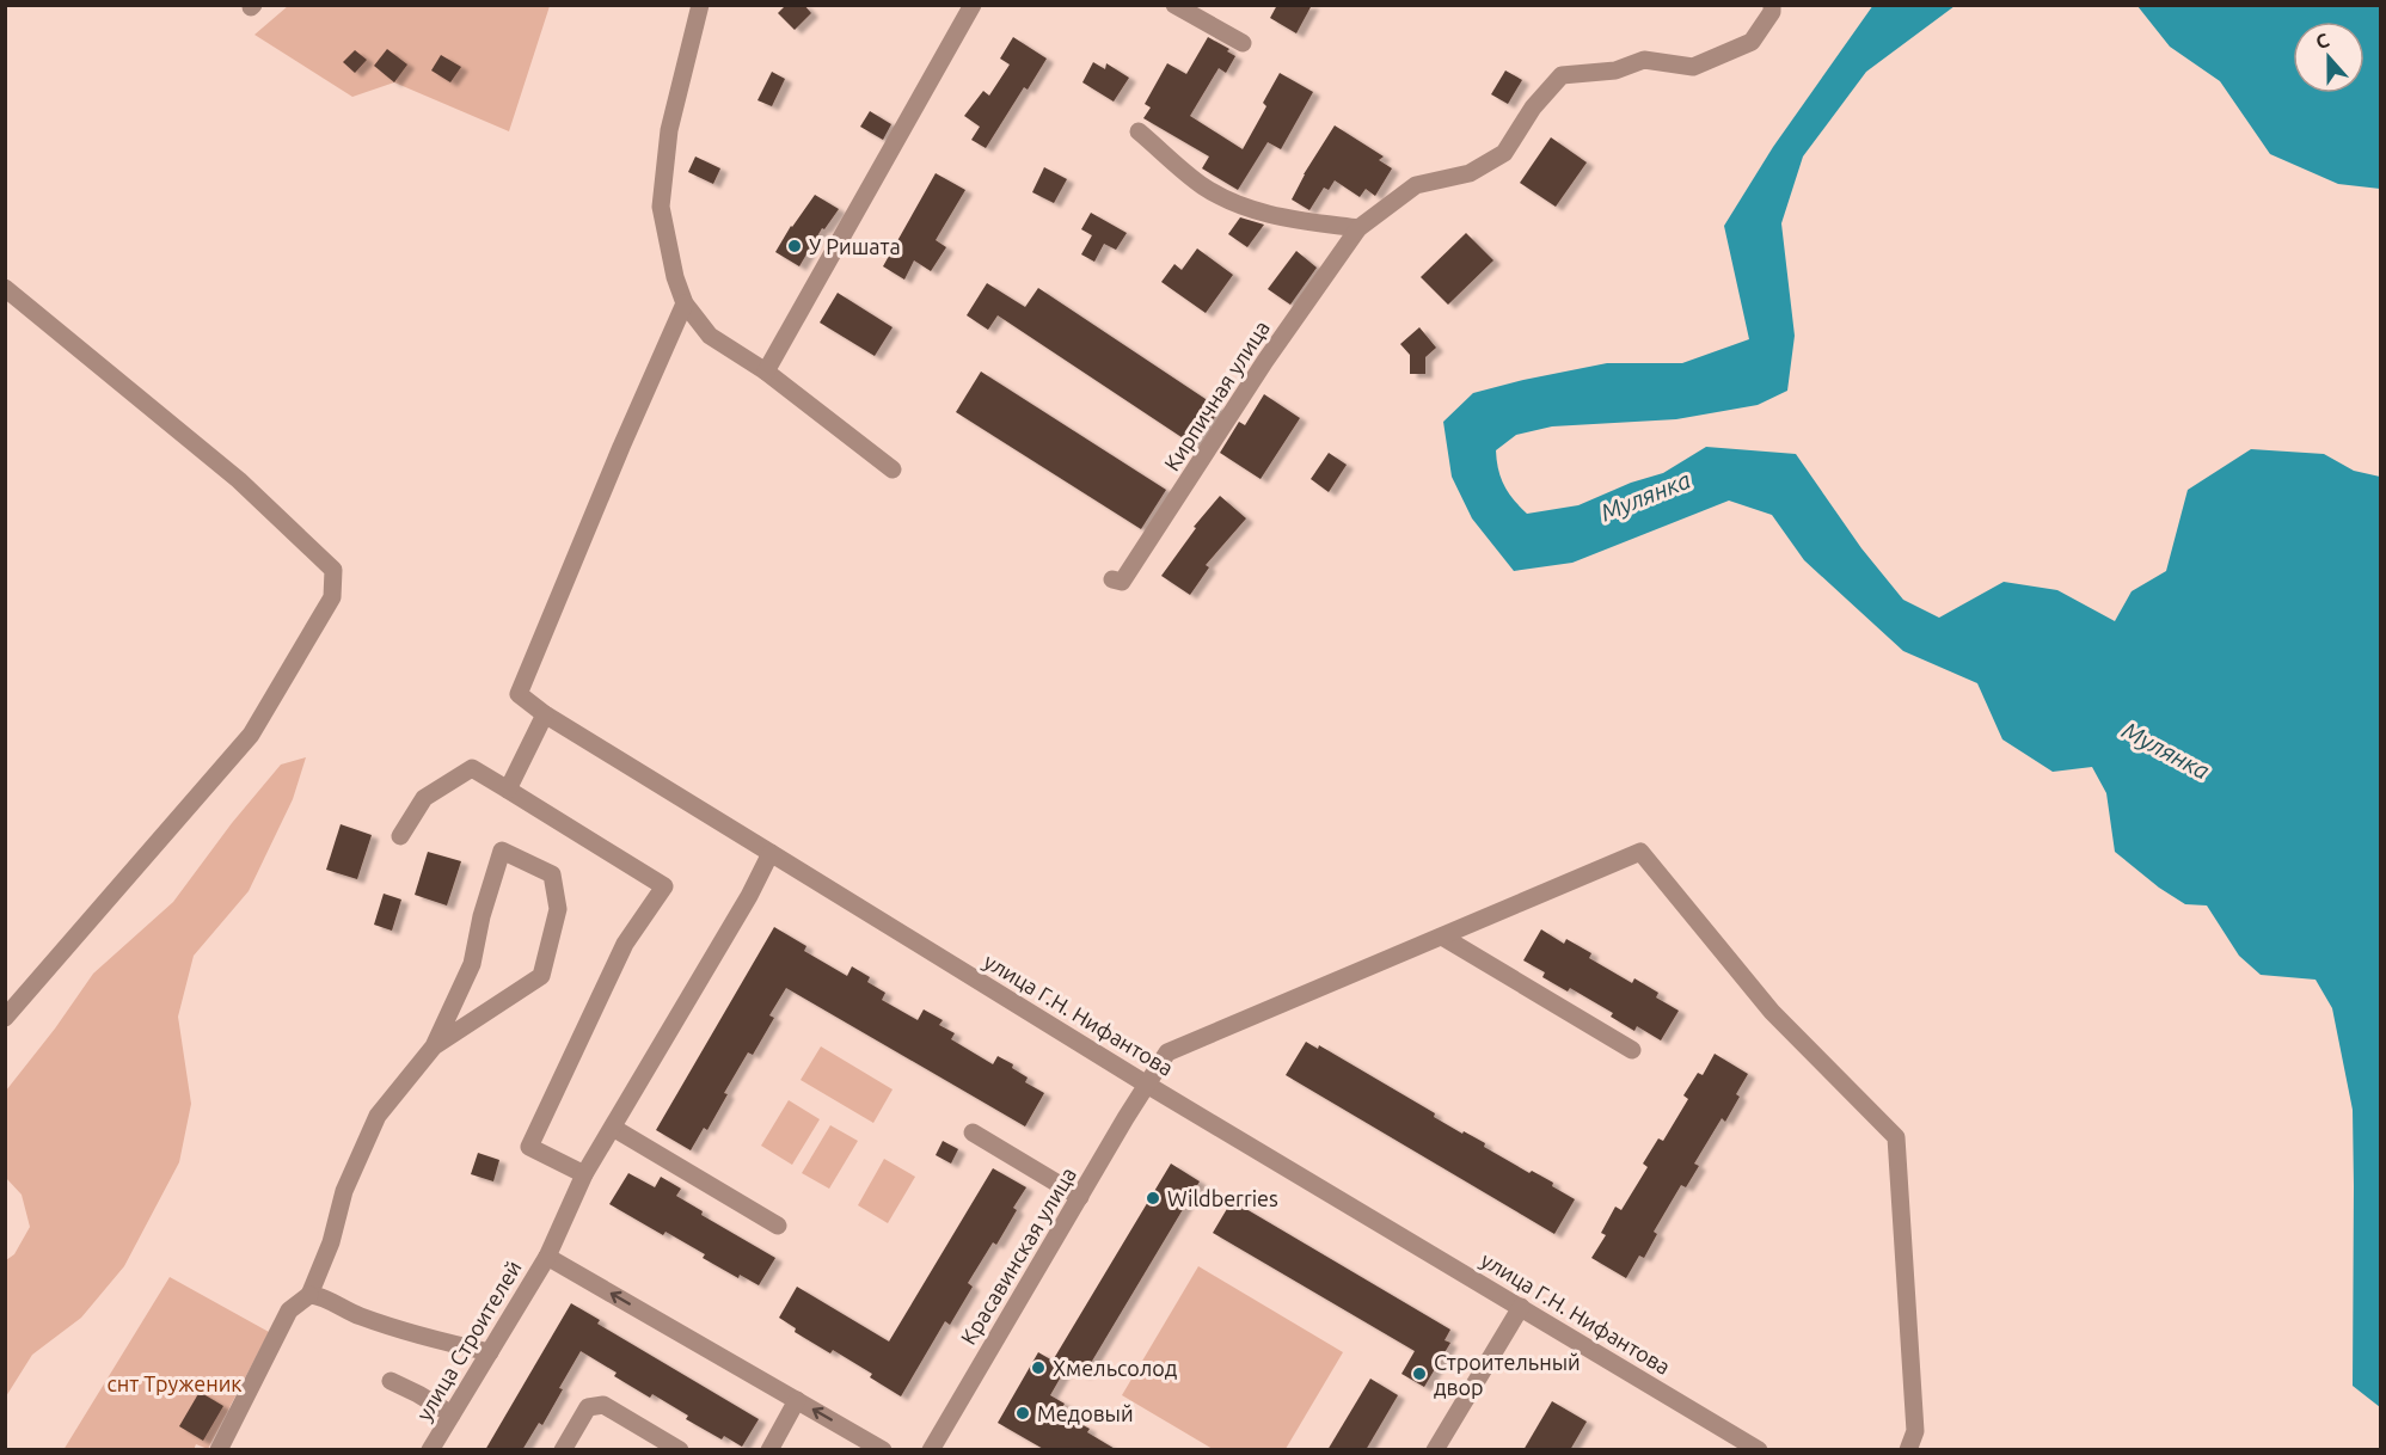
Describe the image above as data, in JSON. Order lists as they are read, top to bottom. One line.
{"streets":{"street":["Кирпичная улица","улица Г.Н. Нифантова","Красавинская улица","улица Строителей"]},"crossings":[["улица Г.Н. Нифантова","Красавинская улица"]],"water":["Мулянка"],"parks":["снт Труженик"],"places":["У Ришата","Wildberries","Хмельсолод","Строительный двор","Медовый"],"north":"top"}
